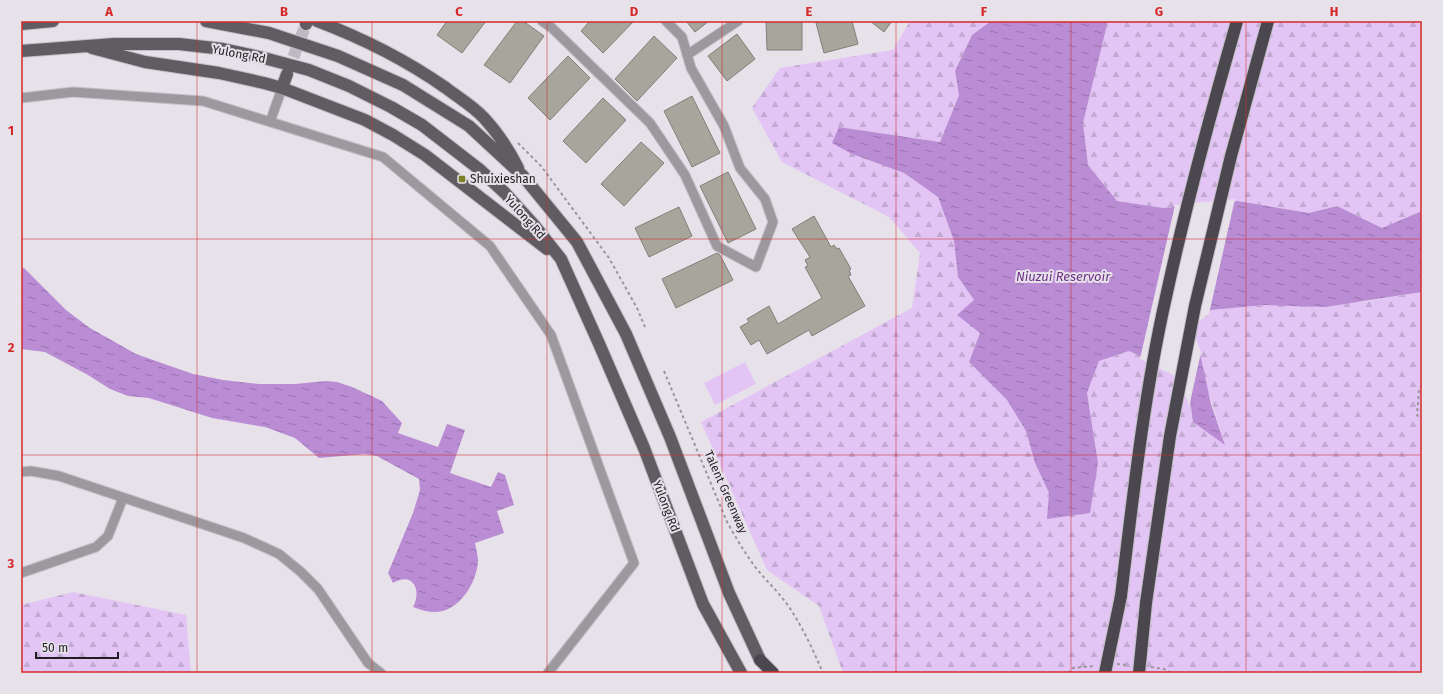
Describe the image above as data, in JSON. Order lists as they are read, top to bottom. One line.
{"streets":{"main road":["Yulong Rd"],"path":["Talent Greenway"]},"water":["Niuzui Reservoir"],"places":{"transit":["Shuixieshan"]},"scale_bar":"50 m","grid":{"columns":["A","B","C","D","E","F","G","H"],"rows":["1","2","3"]}}
